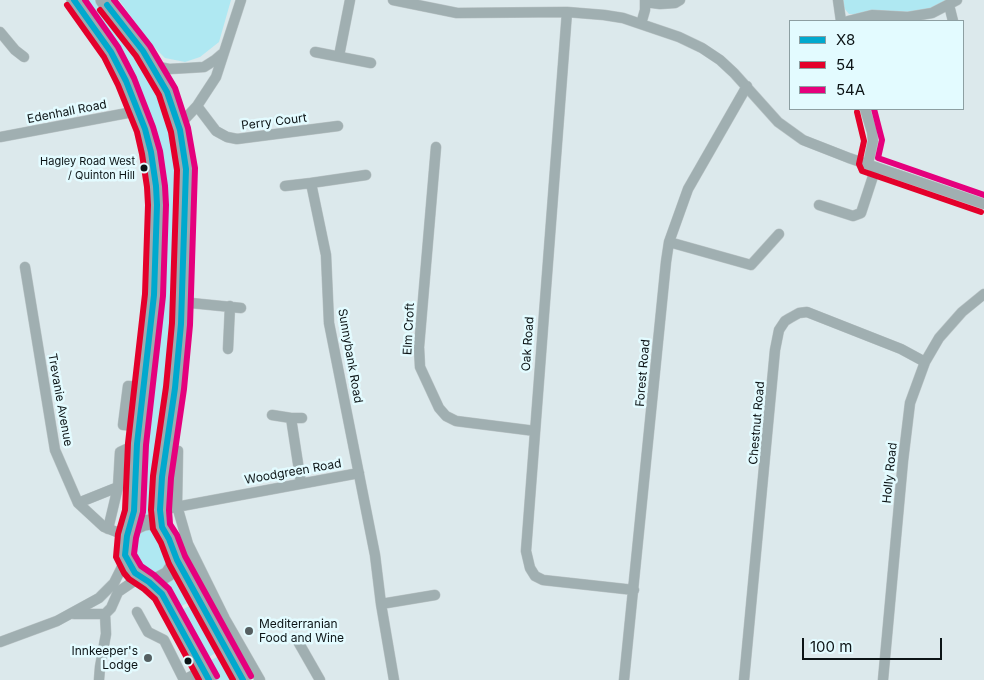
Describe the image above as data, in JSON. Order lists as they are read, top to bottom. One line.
{"streets":{"street":["Edenhall Road","Perry Court","Elm Croft","Oak Road","Sunnybank Road","Forest Road","Trevanie Avenue","Chestnut Road","Woodgreen Road","Holly Road"]},"crossings":[["Elm Croft","Oak Road"],["Oak Road","Forest Road"],["Sunnybank Road","Woodgreen Road"],["Chestnut Road","Holly Road"]],"places":["Hagley Road West / Quinton Hill","Mediterranian Food and Wine","Innkeeper's Lodge"],"lines":["transit line X8","transit line 54A","transit line 54"],"legend":["X8","54","54A"],"scale_bar":"100 m"}
